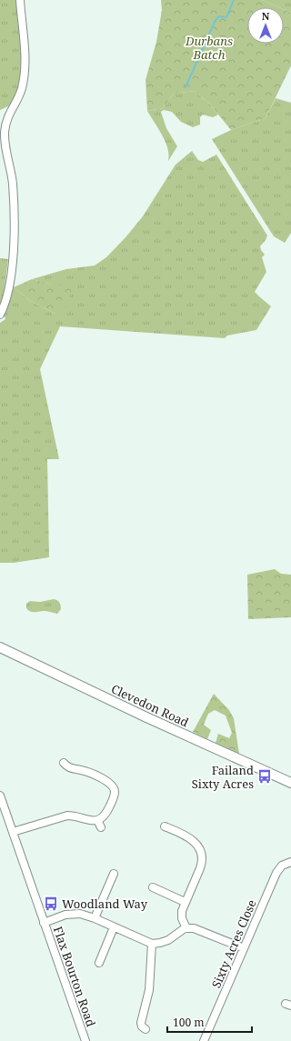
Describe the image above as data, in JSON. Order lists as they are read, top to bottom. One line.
{"streets":{"main road":["Clevedon Road"],"street":["Sixty Acres Close","Flax Bourton Road"]},"parks":["Durbans Batch"],"places":{"bus stop":["Failand Sixty Acres","Woodland Way"]},"scale_bar":"100 m","north":"top"}
